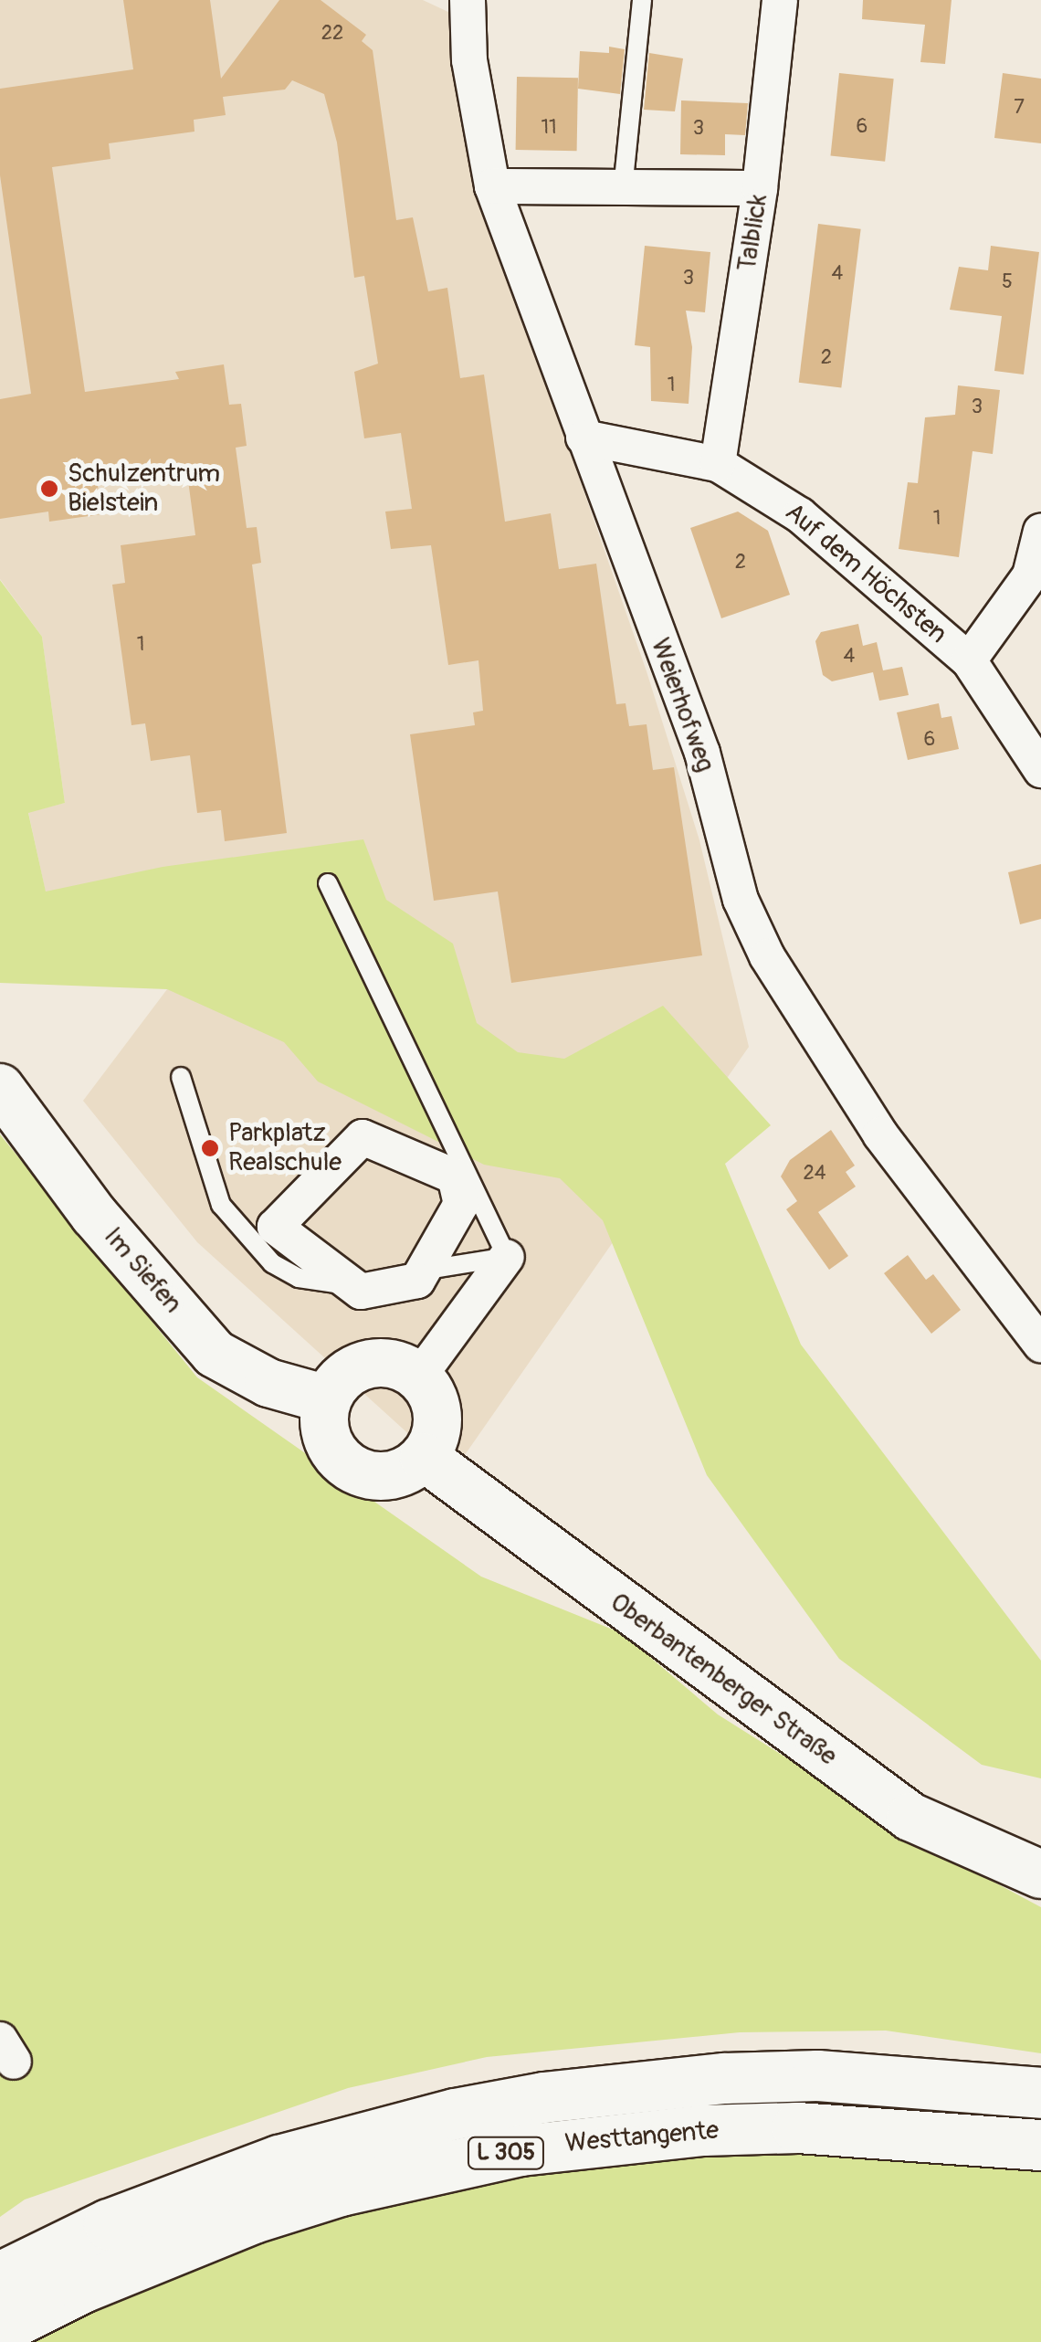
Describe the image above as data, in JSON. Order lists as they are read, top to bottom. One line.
{"streets":{"main road":["Im Siefen","Oberbantenberger Straße","Westtangente","L 305"],"street":["Talblick","Auf dem Höchsten","Weierhofweg"]},"crossings":[["Talblick","Auf dem Höchsten"],["Auf dem Höchsten","Weierhofweg"],["Im Siefen","Oberbantenberger Straße"]],"places":["Schulzentrum Bielstein","Parkplatz Realschule"],"house_numbers":["22","7","6","11","3","4","3","5","2","1","3","1","2","1","4","6","24"]}
